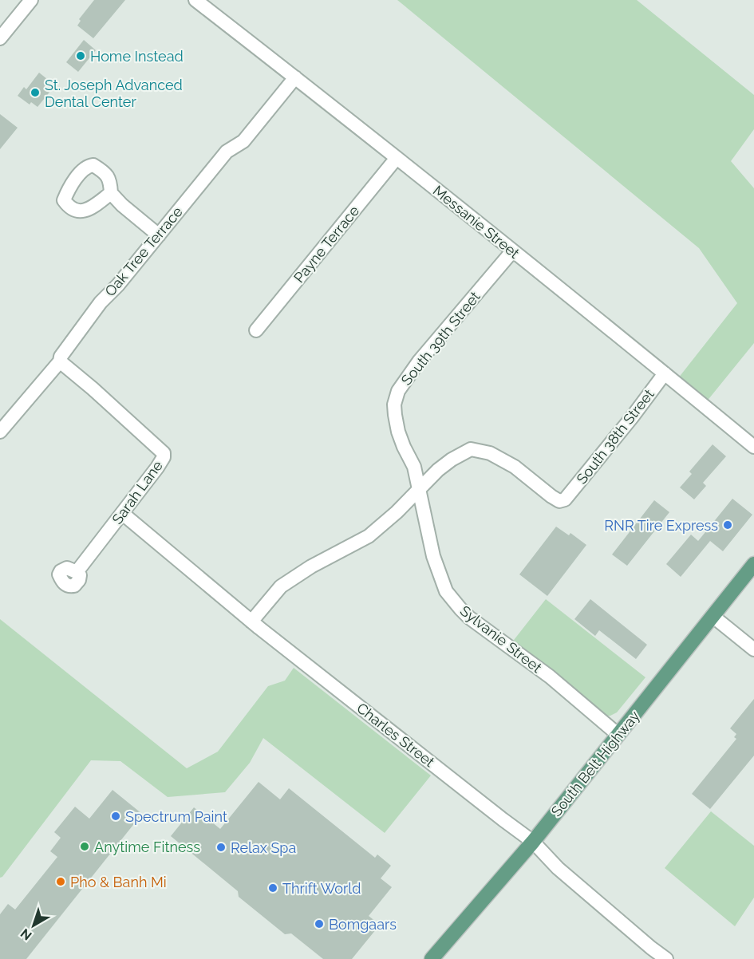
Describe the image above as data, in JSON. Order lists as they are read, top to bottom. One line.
{"streets":{"main road":["South Belt Highway"],"street":["Messanie Street","Payne Terrace","Oak Tree Terrace","South 39th Street","South 38th Street","Sarah Lane","Sylvanie Street","Charles Street"]},"crossings":[["Messanie Street","Payne Terrace"],["Messanie Street","Oak Tree Terrace"],["Messanie Street","South 39th Street"],["Messanie Street","South 38th Street"],["Oak Tree Terrace","Sarah Lane"],["South 39th Street","South 38th Street"],["South 39th Street","Sylvanie Street"],["South 38th Street","Sylvanie Street"],["Sarah Lane","Charles Street"],["Sylvanie Street","South Belt Highway"],["Charles Street","South Belt Highway"]],"places":["Home Instead","St. Joseph Advanced Dental Center","RNR Tire Express","Spectrum Paint","Anytime Fitness","Relax Spa","Pho & Banh Mi","Thrift World","Bomgaars"],"north":"bottom left"}
